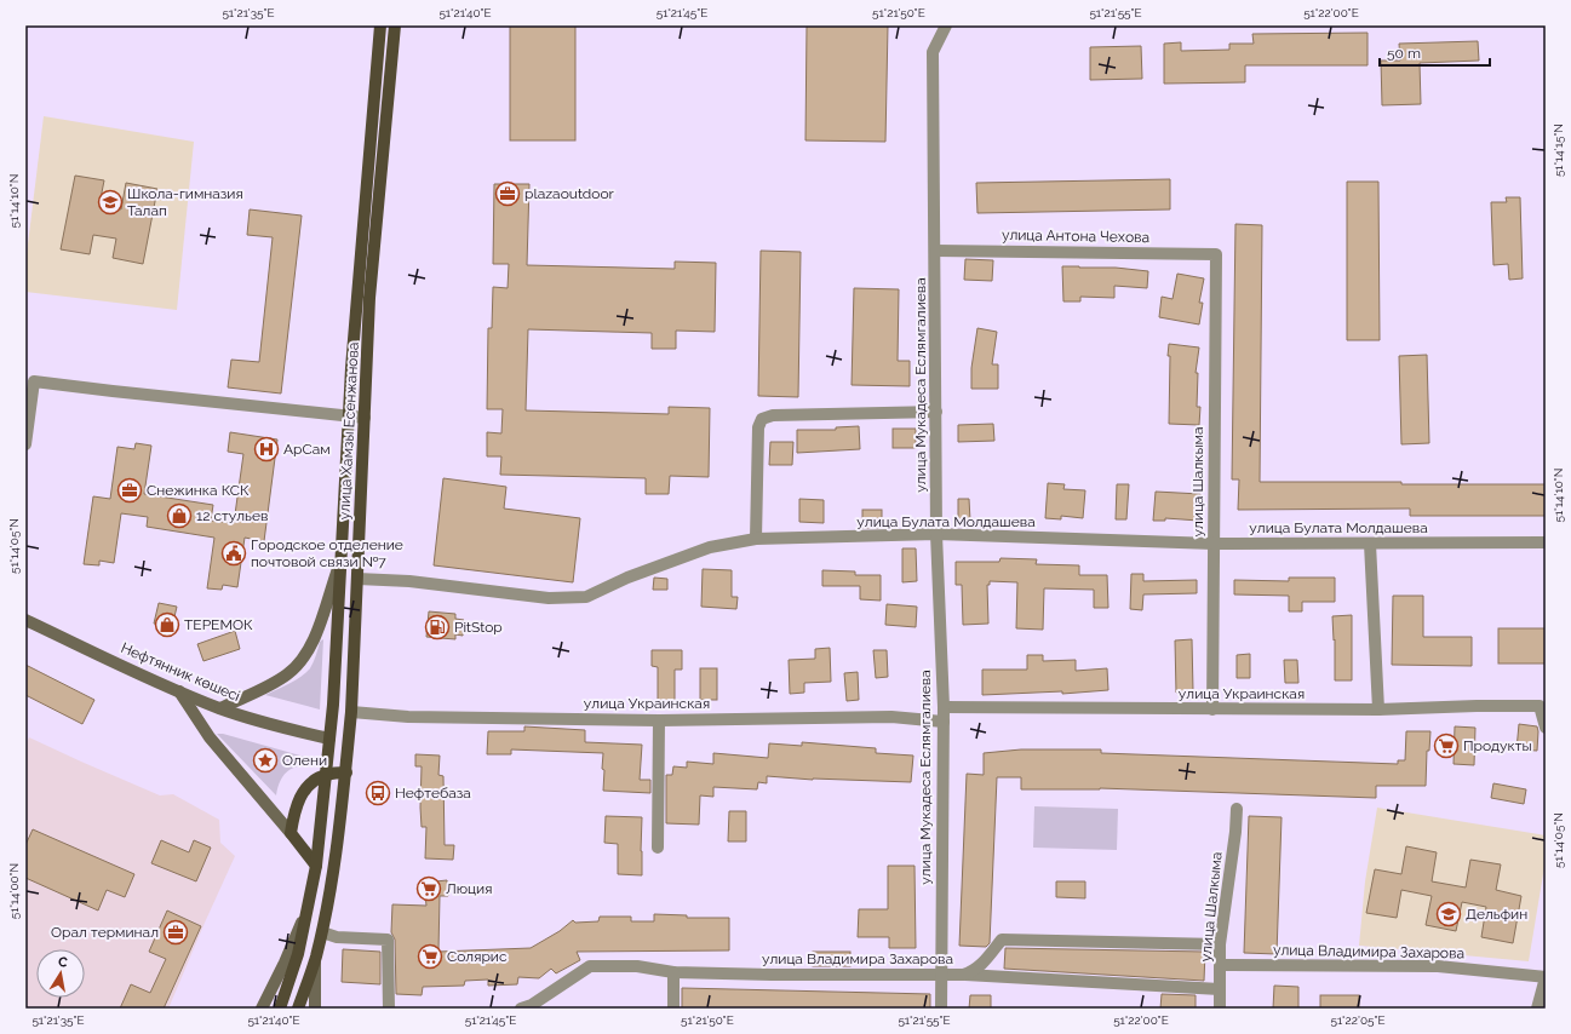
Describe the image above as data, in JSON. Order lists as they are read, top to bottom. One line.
{"streets":{"main road":["улица Хамзы Есенжанова","Нефтянник көшесі"],"street":["улица Антона Чехова","улица Мукадеса Еслямгалиева","улица Шалкыма","улица Булата Молдашева","улица Украинская","улица Владимира Захарова"]},"crossings":[["улица Антона Чехова","улица Мукадеса Еслямгалиева"],["улица Антона Чехова","улица Шалкыма"],["улица Мукадеса Еслямгалиева","улица Булата Молдашева"],["улица Мукадеса Еслямгалиева","улица Украинская"],["улица Мукадеса Еслямгалиева","улица Владимира Захарова"],["улица Хамзы Есенжанова","улица Булата Молдашева"],["улица Хамзы Есенжанова","Нефтянник көшесі"],["улица Хамзы Есенжанова","улица Украинская"],["улица Шалкыма","улица Булата Молдашева"],["улица Шалкыма","улица Украинская"],["улица Шалкыма","улица Владимира Захарова"]],"places":{"office":["plazaoutdoor","Снежинка КСК","Орал терминал"],"school or university":["Школа-гимназия Талап","Дельфин"],"hospital":["АрСам"],"shop":["12 стульев","ТЕРЕМОК"],"public building":["Городское отделение почтовой связи №7"],"fuel station":["PitStop"],"supermarket":["Продукты","Люция","Солярис"],"place":["Олени"],"bus stop":["Нефтебаза"]},"scale_bar":"50 m","north":"top","coordinates":["51°21'35\"E","51°21'40\"E","51°21'45\"E","51°21'50\"E","51°21'55\"E","51°22'00\"E","51°14'15\"N","51°14'10\"N","51°14'05\"N","51°14'00\"N","51°22'05\"E"]}
